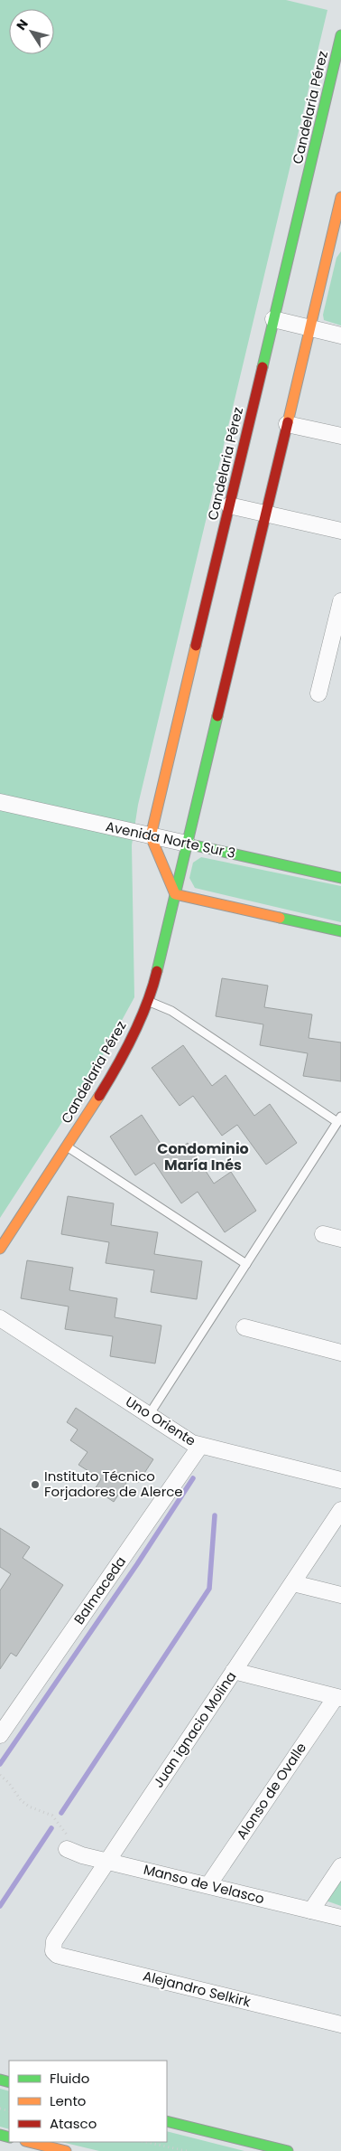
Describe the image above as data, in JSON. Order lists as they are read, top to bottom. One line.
{"streets":{"street":["Candelaria Pérez","Avenida Norte Sur 3","Uno Oriente","Balmaceda","Juan ignacio Molina","Alonso de Ovalle","Manso de Velasco","Alejandro Selkirk"]},"crossings":[["Candelaria Pérez","Avenida Norte Sur 3"],["Uno Oriente","Balmaceda"],["Juan ignacio Molina","Manso de Velasco"],["Juan ignacio Molina","Alejandro Selkirk"],["Alonso de Ovalle","Manso de Velasco"]],"districts":["Condominio María Inés"],"places":["Instituto Técnico Forjadores de Alerce"],"legend":["Fluido","Lento","Atasco"],"north":"top left"}
